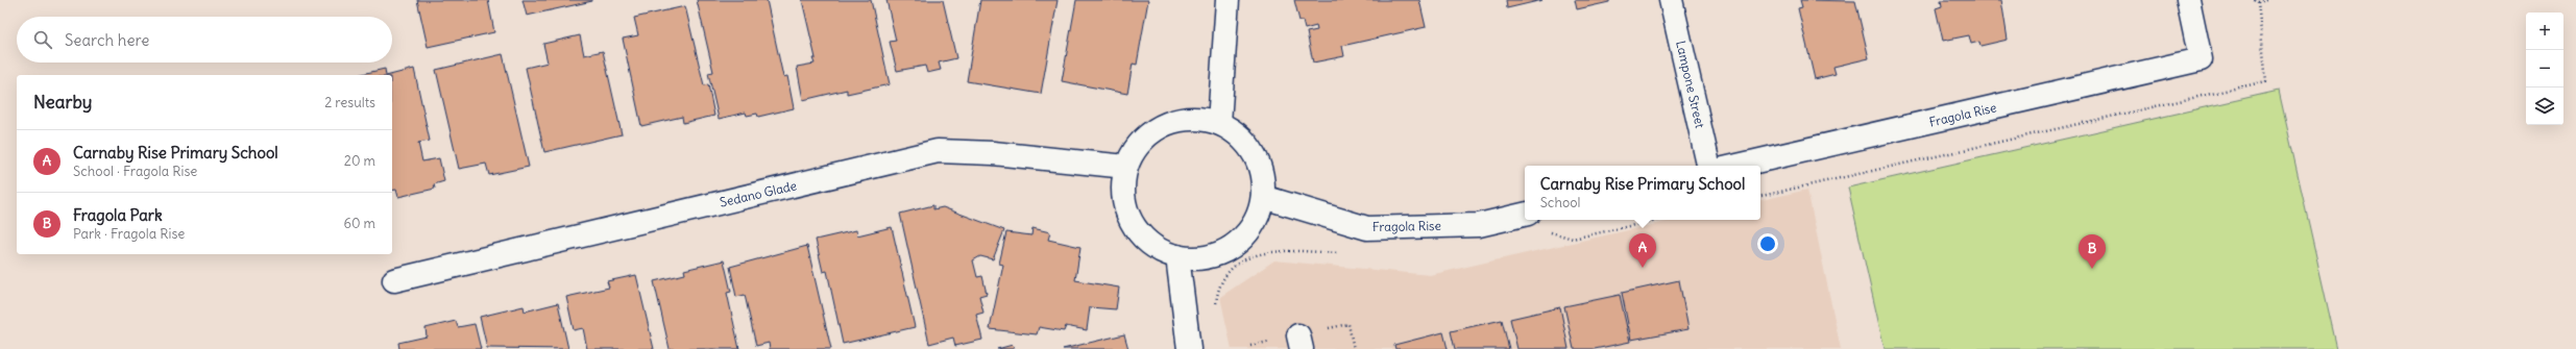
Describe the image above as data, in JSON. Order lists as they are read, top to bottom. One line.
{"streets":{"street":["Lampone Street","Fragola Rise","Sedano Glade"]},"crossings":[["Fragola Rise","Sedano Glade"]],"page":{"map_buttons":["+","−"],"search":"Search here","heading":["Nearby","2 results"],"list":[{"mark":"A","name":"Carnaby Rise Primary School","note":"School · Fragola Rise","value":"20 m"},{"mark":"B","name":"Fragola Park","note":"Park · Fragola Rise","value":"60 m"}],"popup":["Carnaby Rise Primary School","School"],"pins":["A","B"]}}
